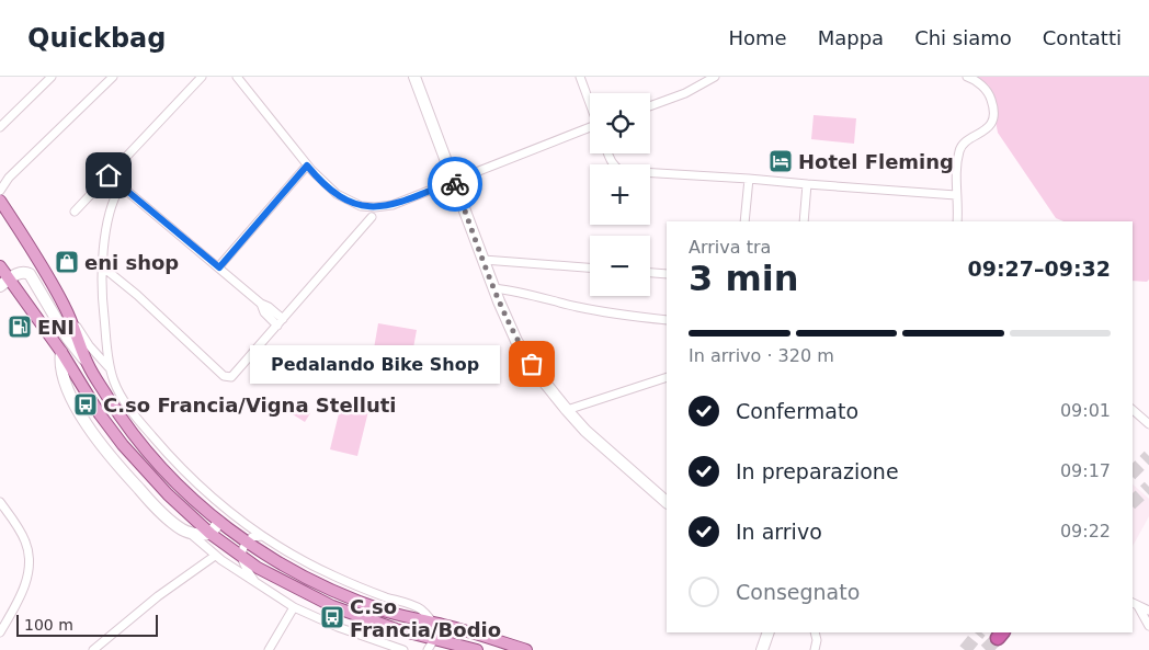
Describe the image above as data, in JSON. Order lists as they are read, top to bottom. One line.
{"places":{"hotel":["Hotel Fleming"],"shop":["eni shop"],"fuel station":["ENI"],"other":["Pedalando Bike Shop"],"bus stop":["C.so Francia/Vigna Stelluti","C.so Francia/Bodio"]},"scale_bar":"100 m","page":{"header":"Quickbag","nav":["Home","Mappa","Chi siamo","Contatti"],"map_buttons":["+","−"],"heading":["3 min","Arriva tra","09:27–09:32"],"bar":"In arrivo · 320 m","bubble":"Pedalando Bike Shop","list":[["Confermato","09:01"],["In preparazione","09:17"],["In arrivo","09:22"],"Consegnato"],"scale":"100 m"}}
